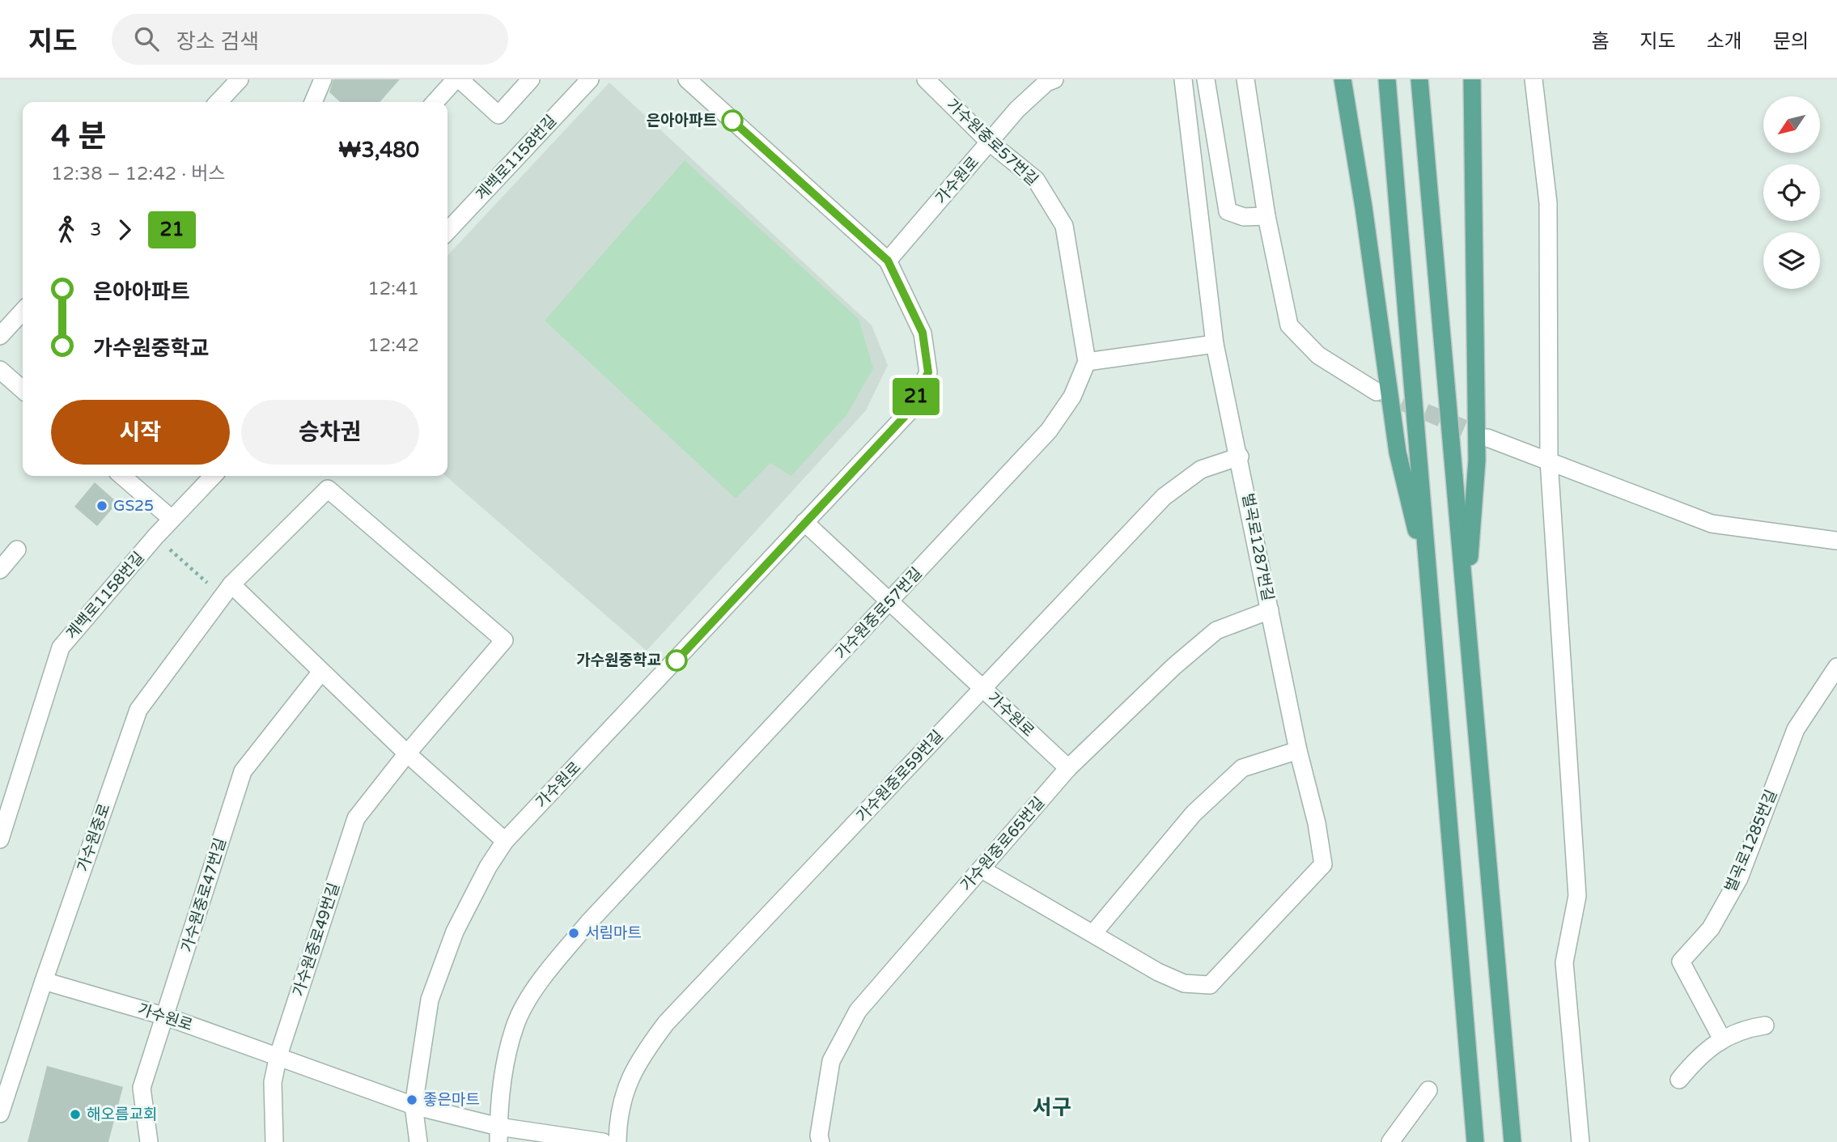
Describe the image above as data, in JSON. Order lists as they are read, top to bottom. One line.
{"streets":{"street":["가수원중로57번길","계백로1158번길","가수원로","벌곡로1287번길","가수원중로59번길","가수원중로","벌곡로1285번길","가수원중로65번길","가수원중로47번길","가수원중로49번길"]},"crossings":[["가수원중로57번길","가수원로"],["가수원로","가수원중로59번길"],["가수원로","가수원중로"],["가수원로","가수원중로65번길"],["가수원로","가수원중로47번길"],["가수원로","가수원중로49번길"],["벌곡로1287번길","가수원중로59번길"],["벌곡로1287번길","가수원중로65번길"],["가수원중로","가수원중로49번길"]],"districts":["서구"],"places":["은아아파트","GS25","가수원중학교","서림마트","좋은마트","해오름교회"],"lines":["bus line 21"],"north":"bottom left","page":{"header":"지도","search":"장소 검색","nav":["홈","지도","소개","문의"],"on_map":"21","heading":["4 분","12:38 – 12:42 · 버스","₩3,480"],"legs":["3","21"],"list":[{"name":"은아아파트","value":"12:41"},{"name":"가수원중학교","value":"12:42"}],"buttons":["시작","승차권"]}}
